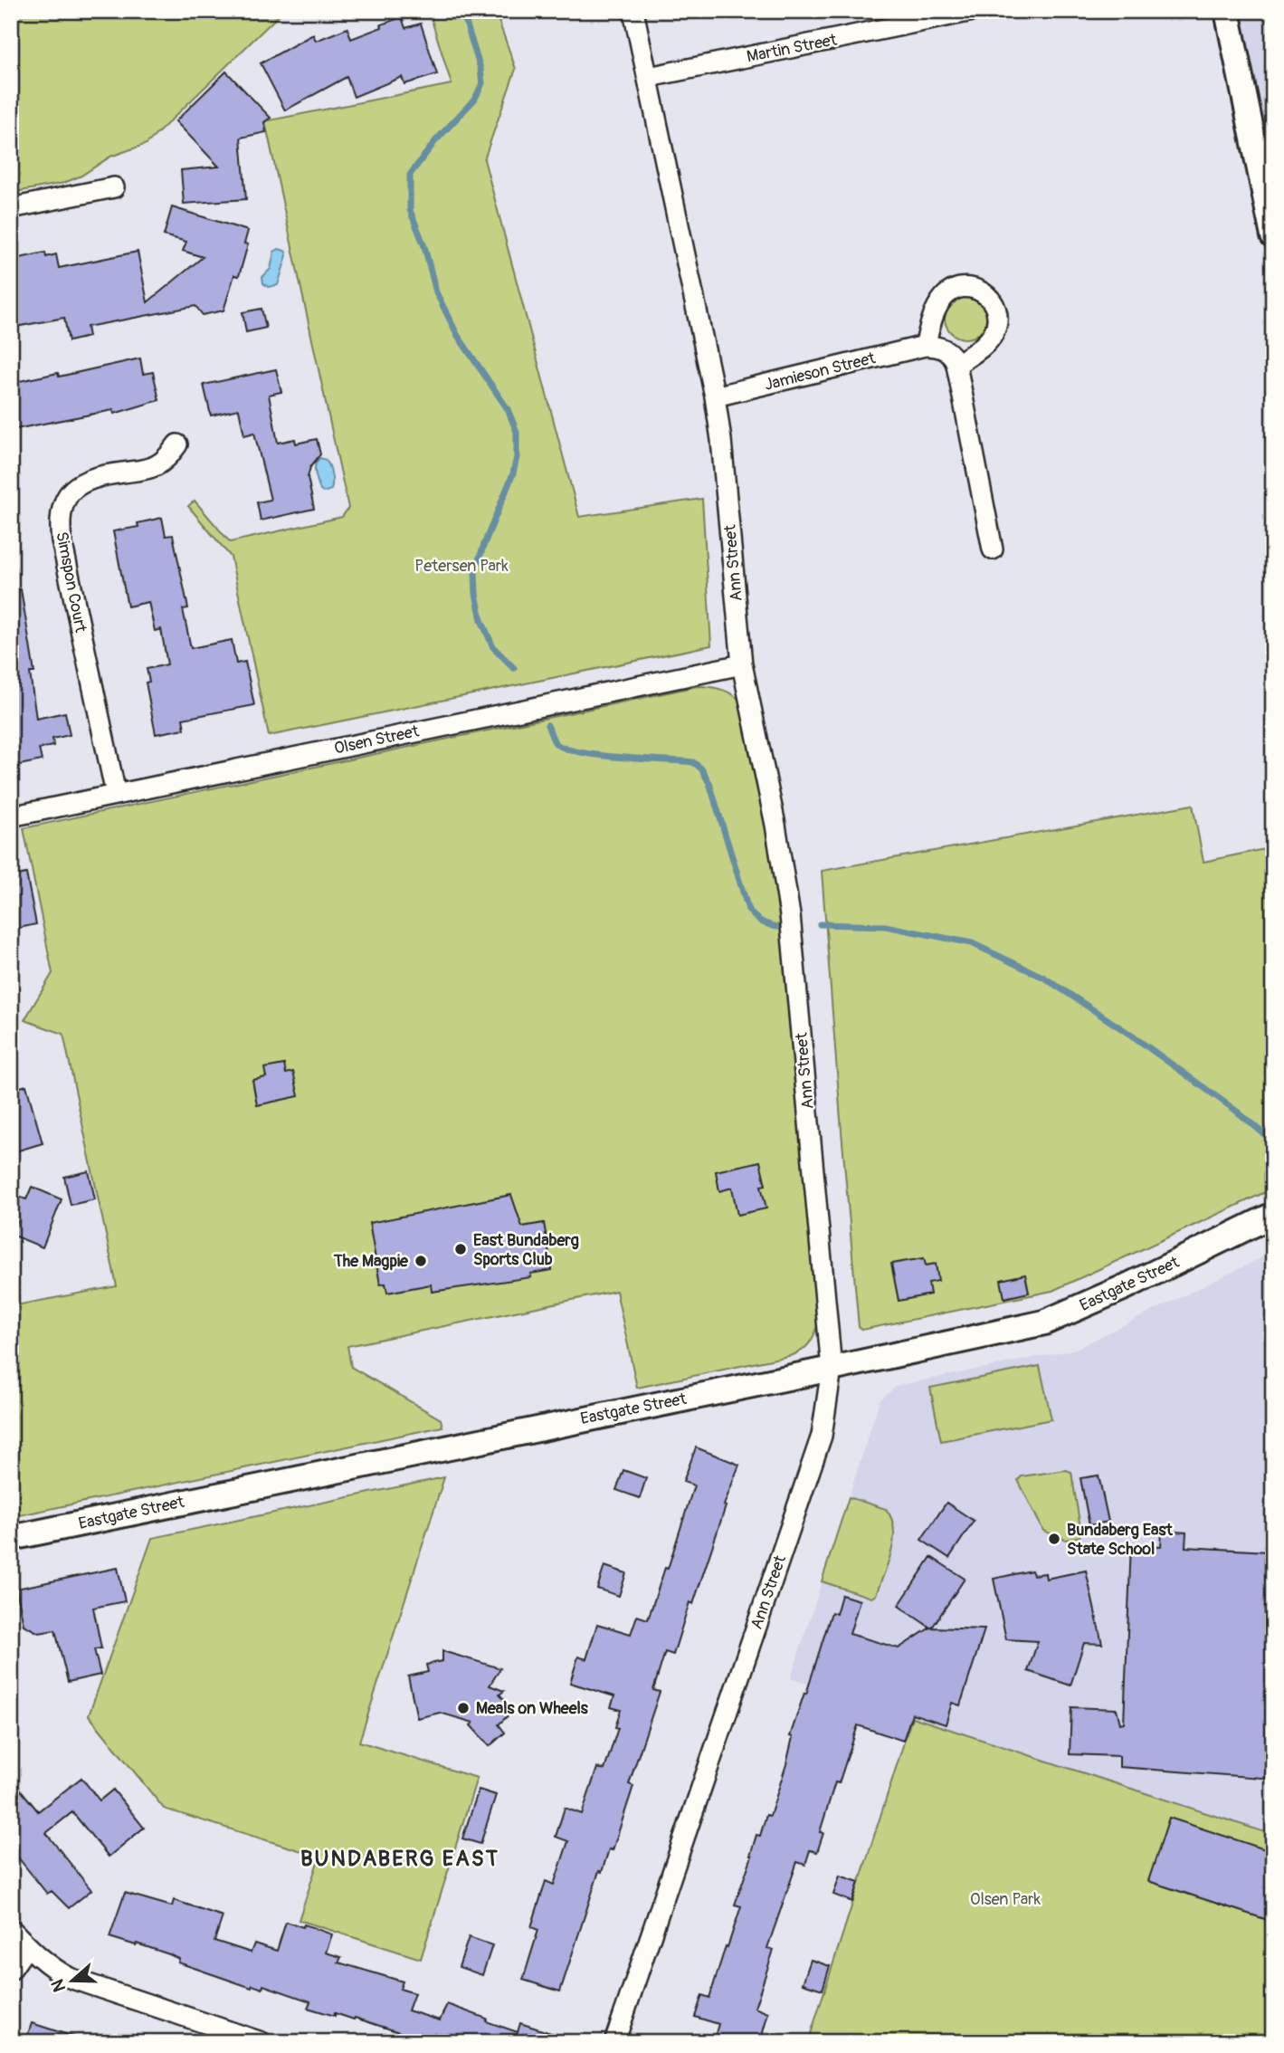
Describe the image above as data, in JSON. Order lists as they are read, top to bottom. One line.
{"streets":{"street":["Martin Street","Jamieson Street","Ann Street","Simspon Court","Olsen Street","Eastgate Street"]},"crossings":[["Martin Street","Ann Street"],["Jamieson Street","Ann Street"],["Ann Street","Olsen Street"],["Ann Street","Eastgate Street"],["Simspon Court","Olsen Street"]],"districts":["BUNDABERG EAST"],"parks":["Petersen Park","Olsen Park"],"places":["East Bundaberg Sports Club","The Magpie","Bundaberg East State School","Meals on Wheels"],"north":"left"}
